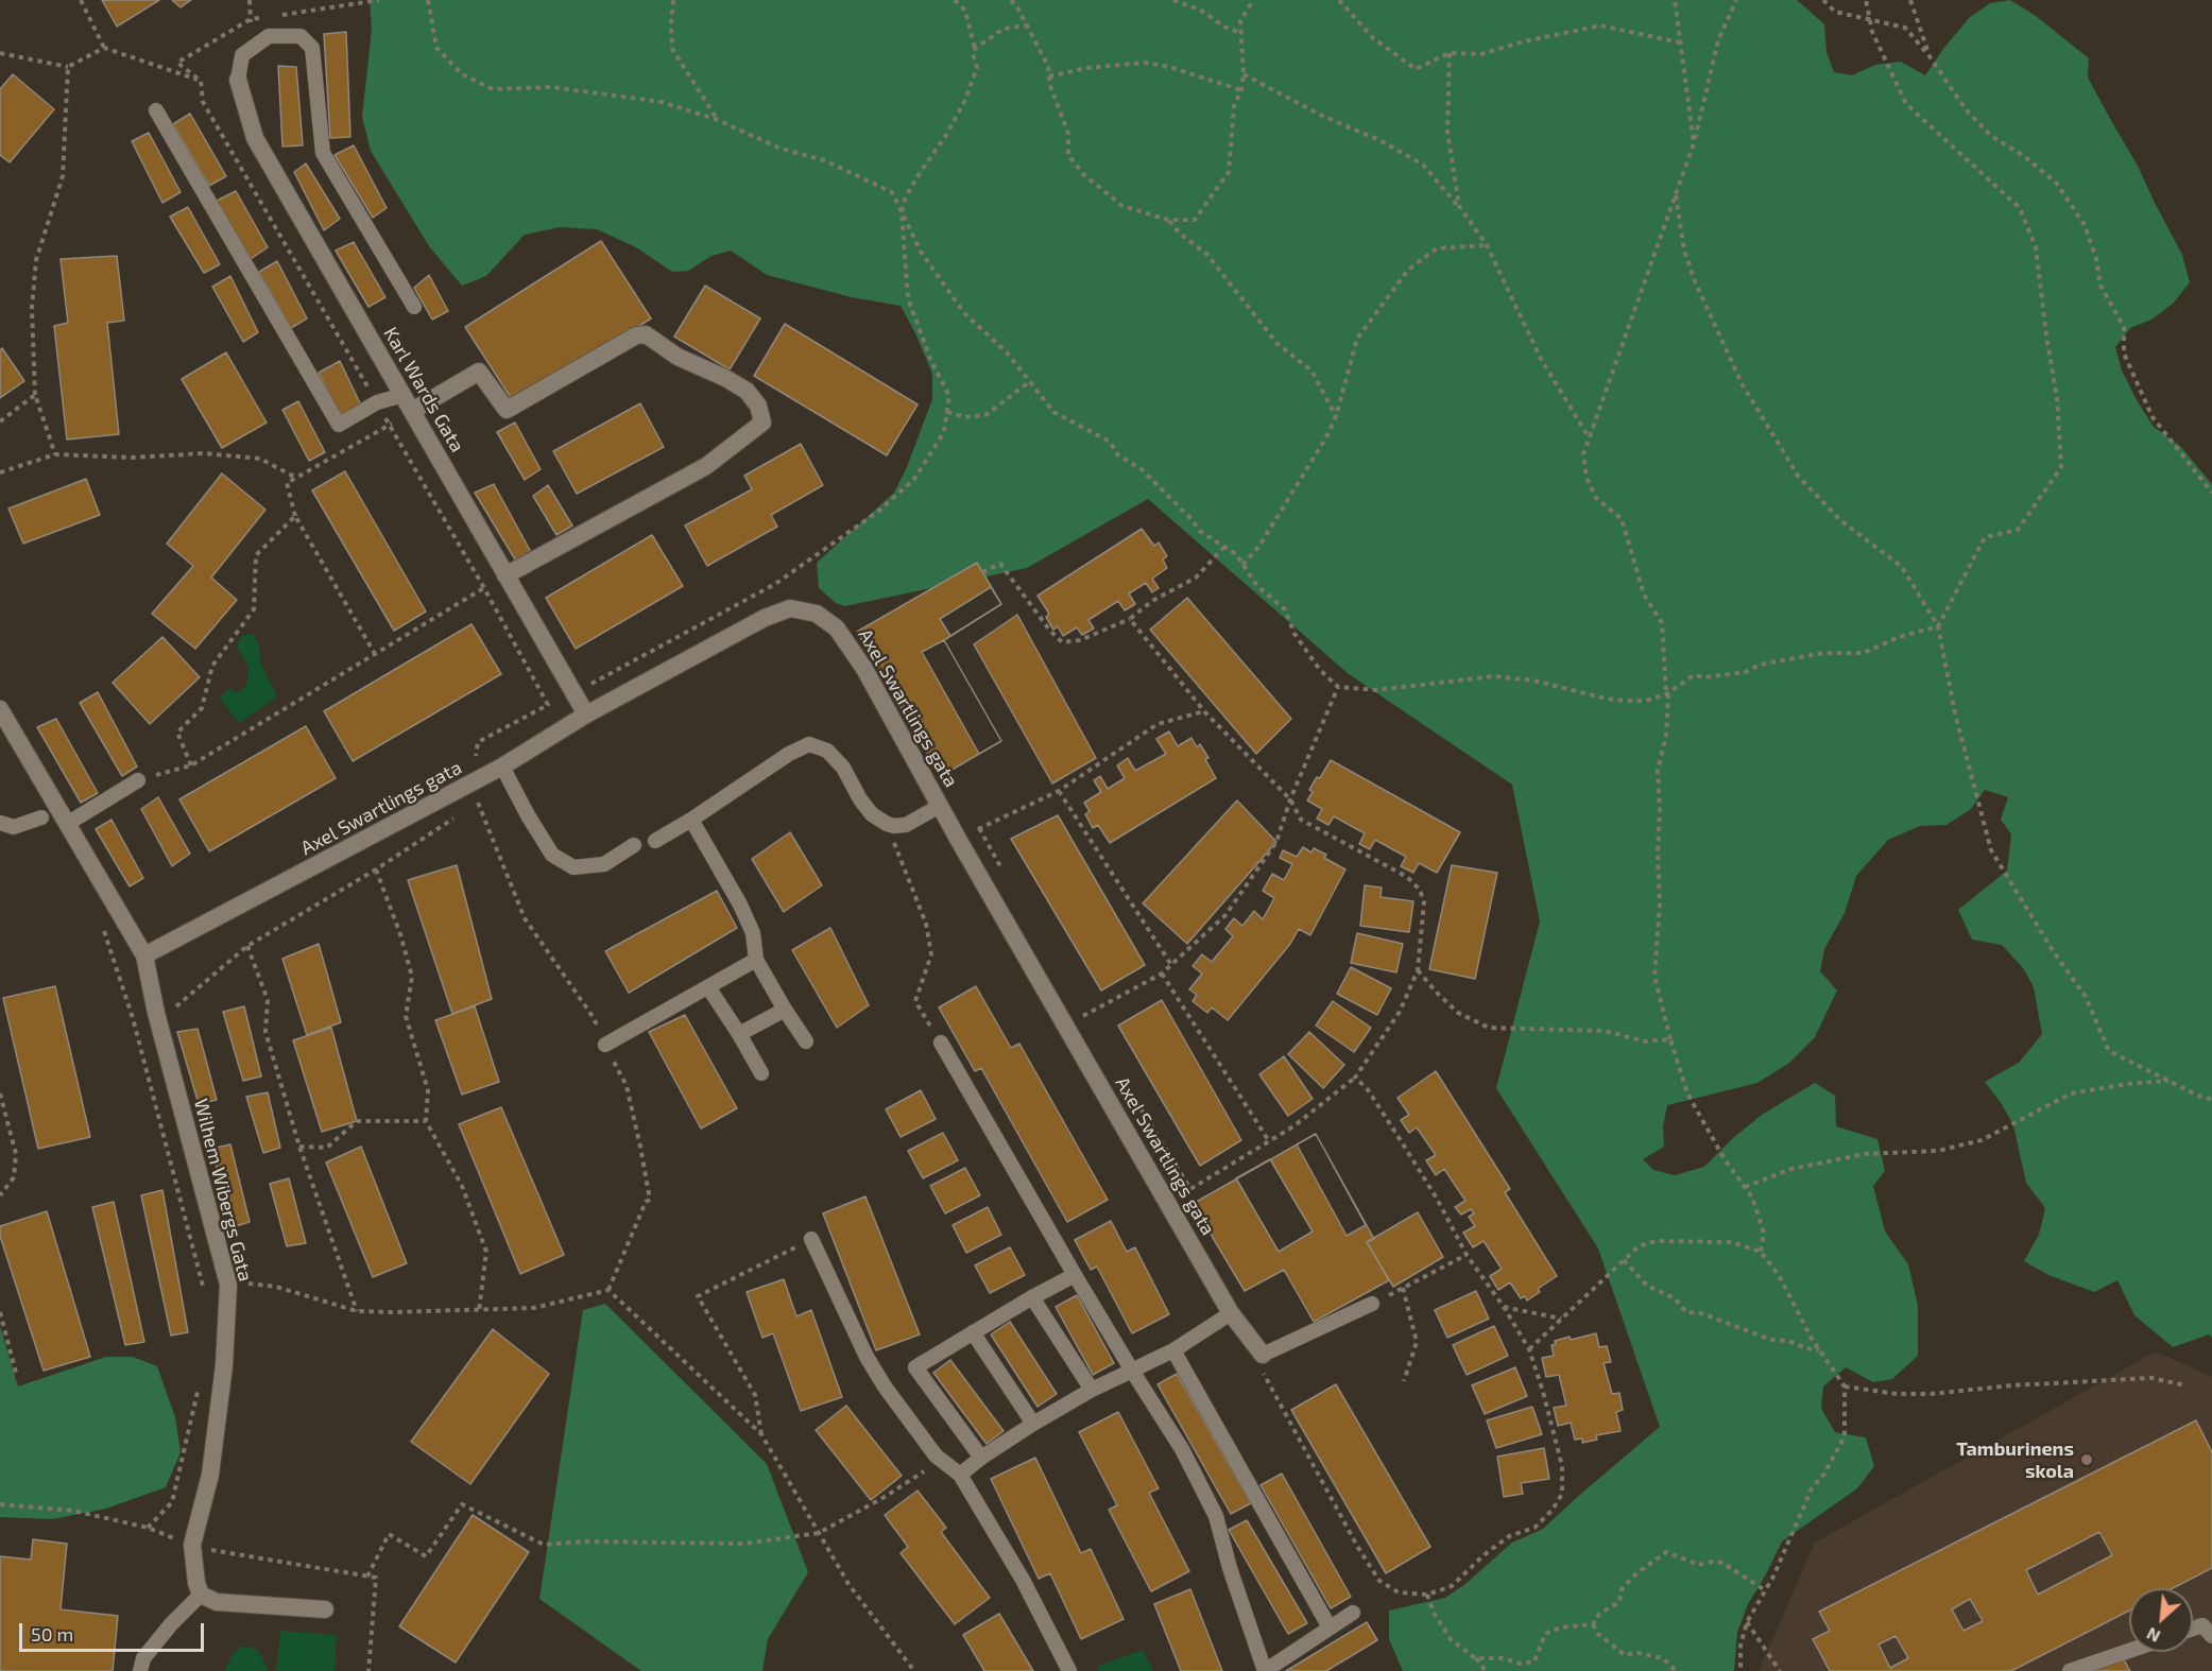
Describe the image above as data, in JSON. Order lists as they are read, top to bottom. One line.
{"streets":{"street":["Karl Wards Gata","Axel Swartlings gata","Wilhem Wibergs Gata"]},"crossings":[["Karl Wards Gata","Axel Swartlings gata"],["Axel Swartlings gata","Wilhem Wibergs Gata"]],"places":["Tamburinens skola"],"scale_bar":"50 m","north":"bottom left"}
